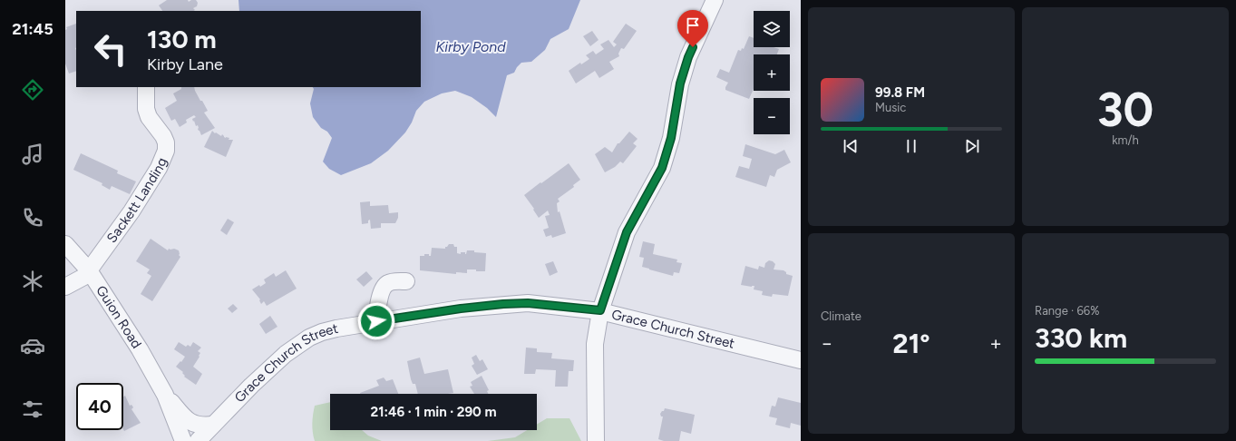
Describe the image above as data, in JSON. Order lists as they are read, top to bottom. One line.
{"streets":{"street":["Sackett Landing","Guion Road","Grace Church Street"]},"crossings":[["Sackett Landing","Guion Road"],["Guion Road","Grace Church Street"]],"water":["Kirby Pond"],"page":{"tabs":"21:45","tile":[["30","km/h"],"Climate",["Range · 66%","330 km"]],"map_buttons":["+","−"],"turn":["130 m","Kirby Lane"],"song":["99.8 FM","Music"],"heat":["−","21°","+"],"limit":"40","trip":"21:46 · 1 min · 290 m"}}
